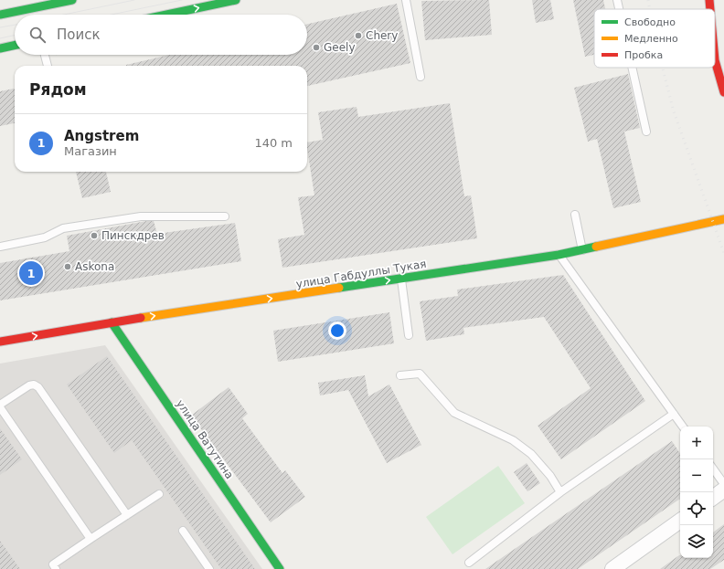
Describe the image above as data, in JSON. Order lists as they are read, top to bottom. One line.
{"streets":{"street":["улица Габдуллы Тукая","улица Ватутина"]},"crossings":[["улица Габдуллы Тукая","улица Ватутина"]],"one_way":["улица Габдуллы Тукая"],"places":["Chery","Geely","Пинскдрев","Askona"],"legend":["Свободно","Медленно","Пробка"],"page":{"search":"Поиск","heading":"Рядом","list":[{"mark":"1","name":"Angstrem","note":"Магазин","value":"140 m"}],"pins":"1","map_buttons":["+","−"]}}
